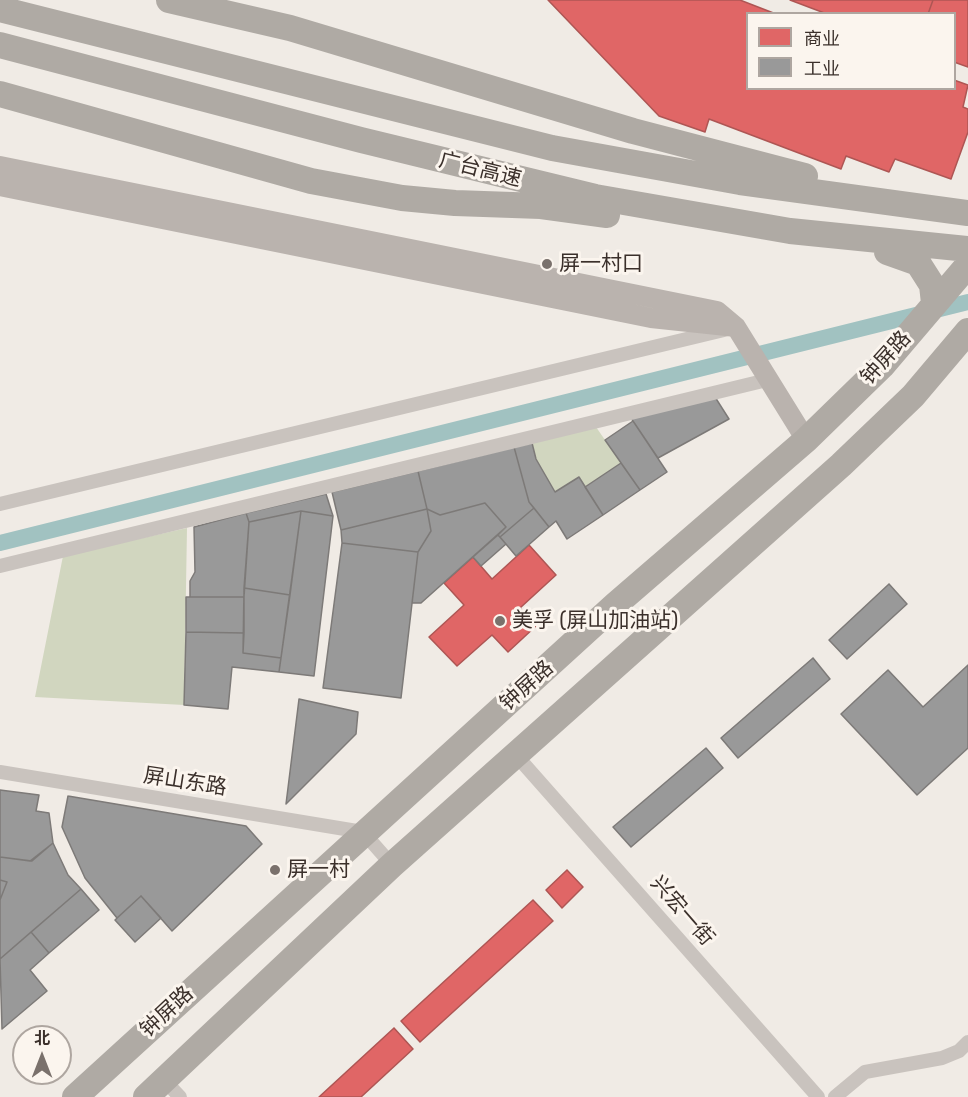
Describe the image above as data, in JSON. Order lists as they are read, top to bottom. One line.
{"streets":{"highway":["广台高速","钟屏路"],"street":["屏山东路","兴宏一街"]},"crossings":[["钟屏路","屏山东路"],["钟屏路","兴宏一街"]],"places":["屏一村口","美孚 (屏山加油站)","屏一村"],"legend":["商业","工业"],"north":"top"}
